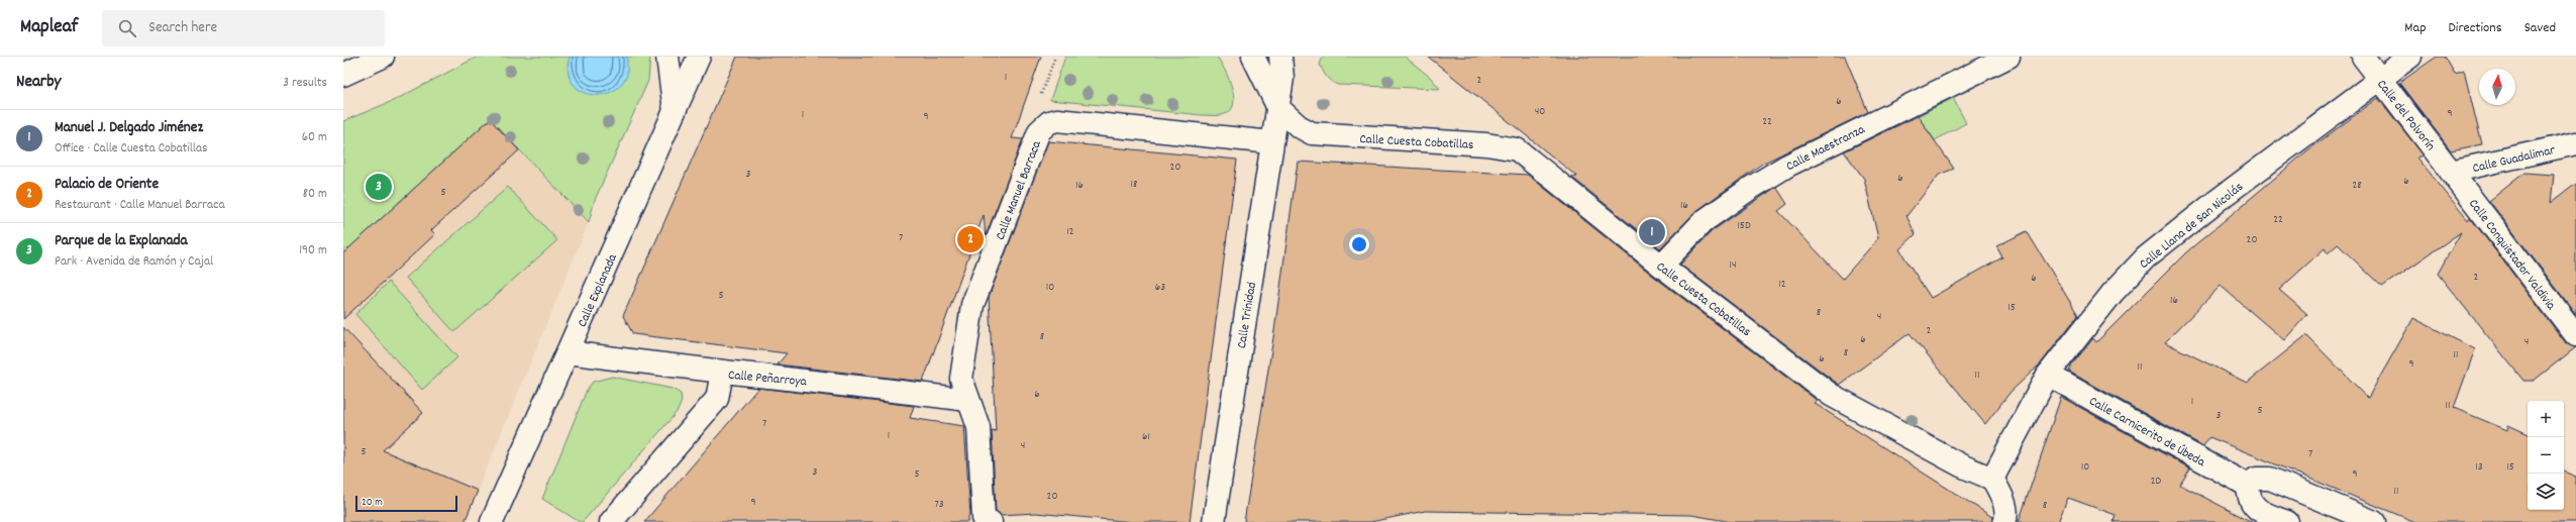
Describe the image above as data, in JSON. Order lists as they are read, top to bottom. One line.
{"streets":{"street":["Calle del Polvorín","Calle Cuesta Cobatillas","Calle Maestranza","Calle Guadalimar","Calle Manuel Barraca","Calle Llana de San Nicolás","Calle Conquistador Valdivia","Calle Explanada","Calle Trinidad","Calle Peñarroya","Calle Carnicerito de Úbeda"]},"crossings":[["Calle del Polvorín","Calle Guadalimar"],["Calle del Polvorín","Calle Llana de San Nicolás"],["Calle del Polvorín","Calle Conquistador Valdivia"],["Calle Cuesta Cobatillas","Calle Maestranza"],["Calle Cuesta Cobatillas","Calle Llana de San Nicolás"],["Calle Cuesta Cobatillas","Calle Trinidad"],["Calle Guadalimar","Calle Conquistador Valdivia"],["Calle Manuel Barraca","Calle Trinidad"],["Calle Manuel Barraca","Calle Peñarroya"],["Calle Llana de San Nicolás","Calle Carnicerito de Úbeda"],["Calle Explanada","Calle Peñarroya"]],"house_numbers":["1","2","6","40","9","1","9","22","20","3","6","6","18","16","28","5","16","22","15D","12","7","20","14","2","6","12","10","63","5","16","15","8","4","2","8","6","4","8","11","6","9","11","11","6","1","11","5","3","7","1","61","4","5","7","10","13","15","3","5","9","2D","11","20","9","73","8"],"scale_bar":"20 m","north":"top","page":{"header":"Mapleaf","search":"Search here","nav":["Map","Directions","Saved"],"heading":["Nearby","3 results"],"list":[{"mark":"1","name":"Manuel J. Delgado Jiménez","note":"Office · Calle Cuesta Cobatillas","value":"60 m"},{"mark":"2","name":"Palacio de Oriente","note":"Restaurant · Calle Manuel Barraca","value":"80 m"},{"mark":"3","name":"Parque de la Explanada","note":"Park · Avenida de Ramón y Cajal","value":"190 m"}],"pins":["3","1","2"],"map_buttons":["+","−"],"scale":"20 m"}}
